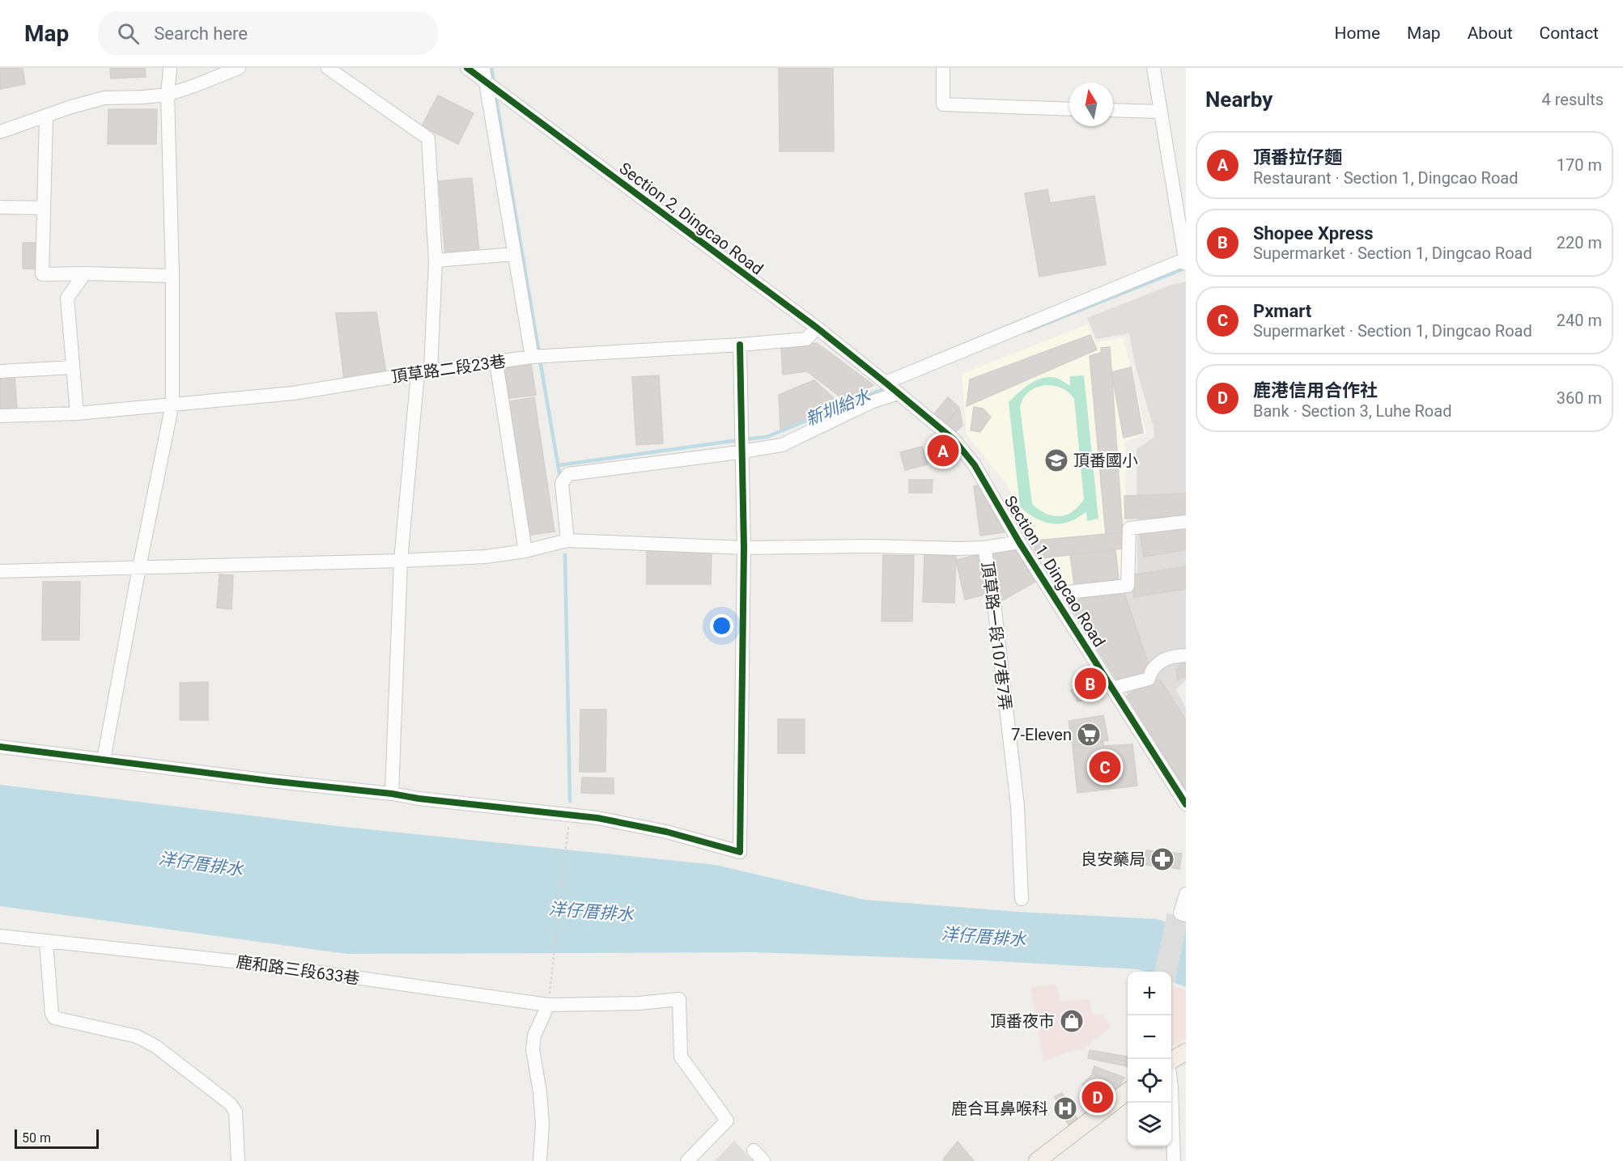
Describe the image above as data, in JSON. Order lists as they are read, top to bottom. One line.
{"streets":{"street":["Section 2, Dingcao Road","頂草路二段23巷","Section 1, Dingcao Road","頂草路一段107巷7弄","鹿和路三段633巷"]},"crossings":[["Section 2, Dingcao Road","頂草路二段23巷"],["Section 2, Dingcao Road","Section 1, Dingcao Road"]],"water":["新圳給水","洋仔厝排水"],"places":{"school or university":["頂番國小"],"supermarket":["7-Eleven"],"pharmacy":["良安藥局"],"shop":["頂番夜市"],"hospital":["鹿合耳鼻喉科"]},"scale_bar":"50 m","north":"top","page":{"header":"Map","search":"Search here","nav":["Home","Map","About","Contact"],"heading":["Nearby","4 results"],"list":[{"mark":"A","name":"頂番拉仔麵","note":"Restaurant · Section 1, Dingcao Road","value":"170 m"},{"mark":"B","name":"Shopee Xpress","note":"Supermarket · Section 1, Dingcao Road","value":"220 m"},{"mark":"C","name":"Pxmart","note":"Supermarket · Section 1, Dingcao Road","value":"240 m"},{"mark":"D","name":"鹿港信用合作社","note":"Bank · Section 3, Luhe Road","value":"360 m"}],"pins":["A","B","C","D"],"map_buttons":["+","−"],"scale":"50 m"}}
